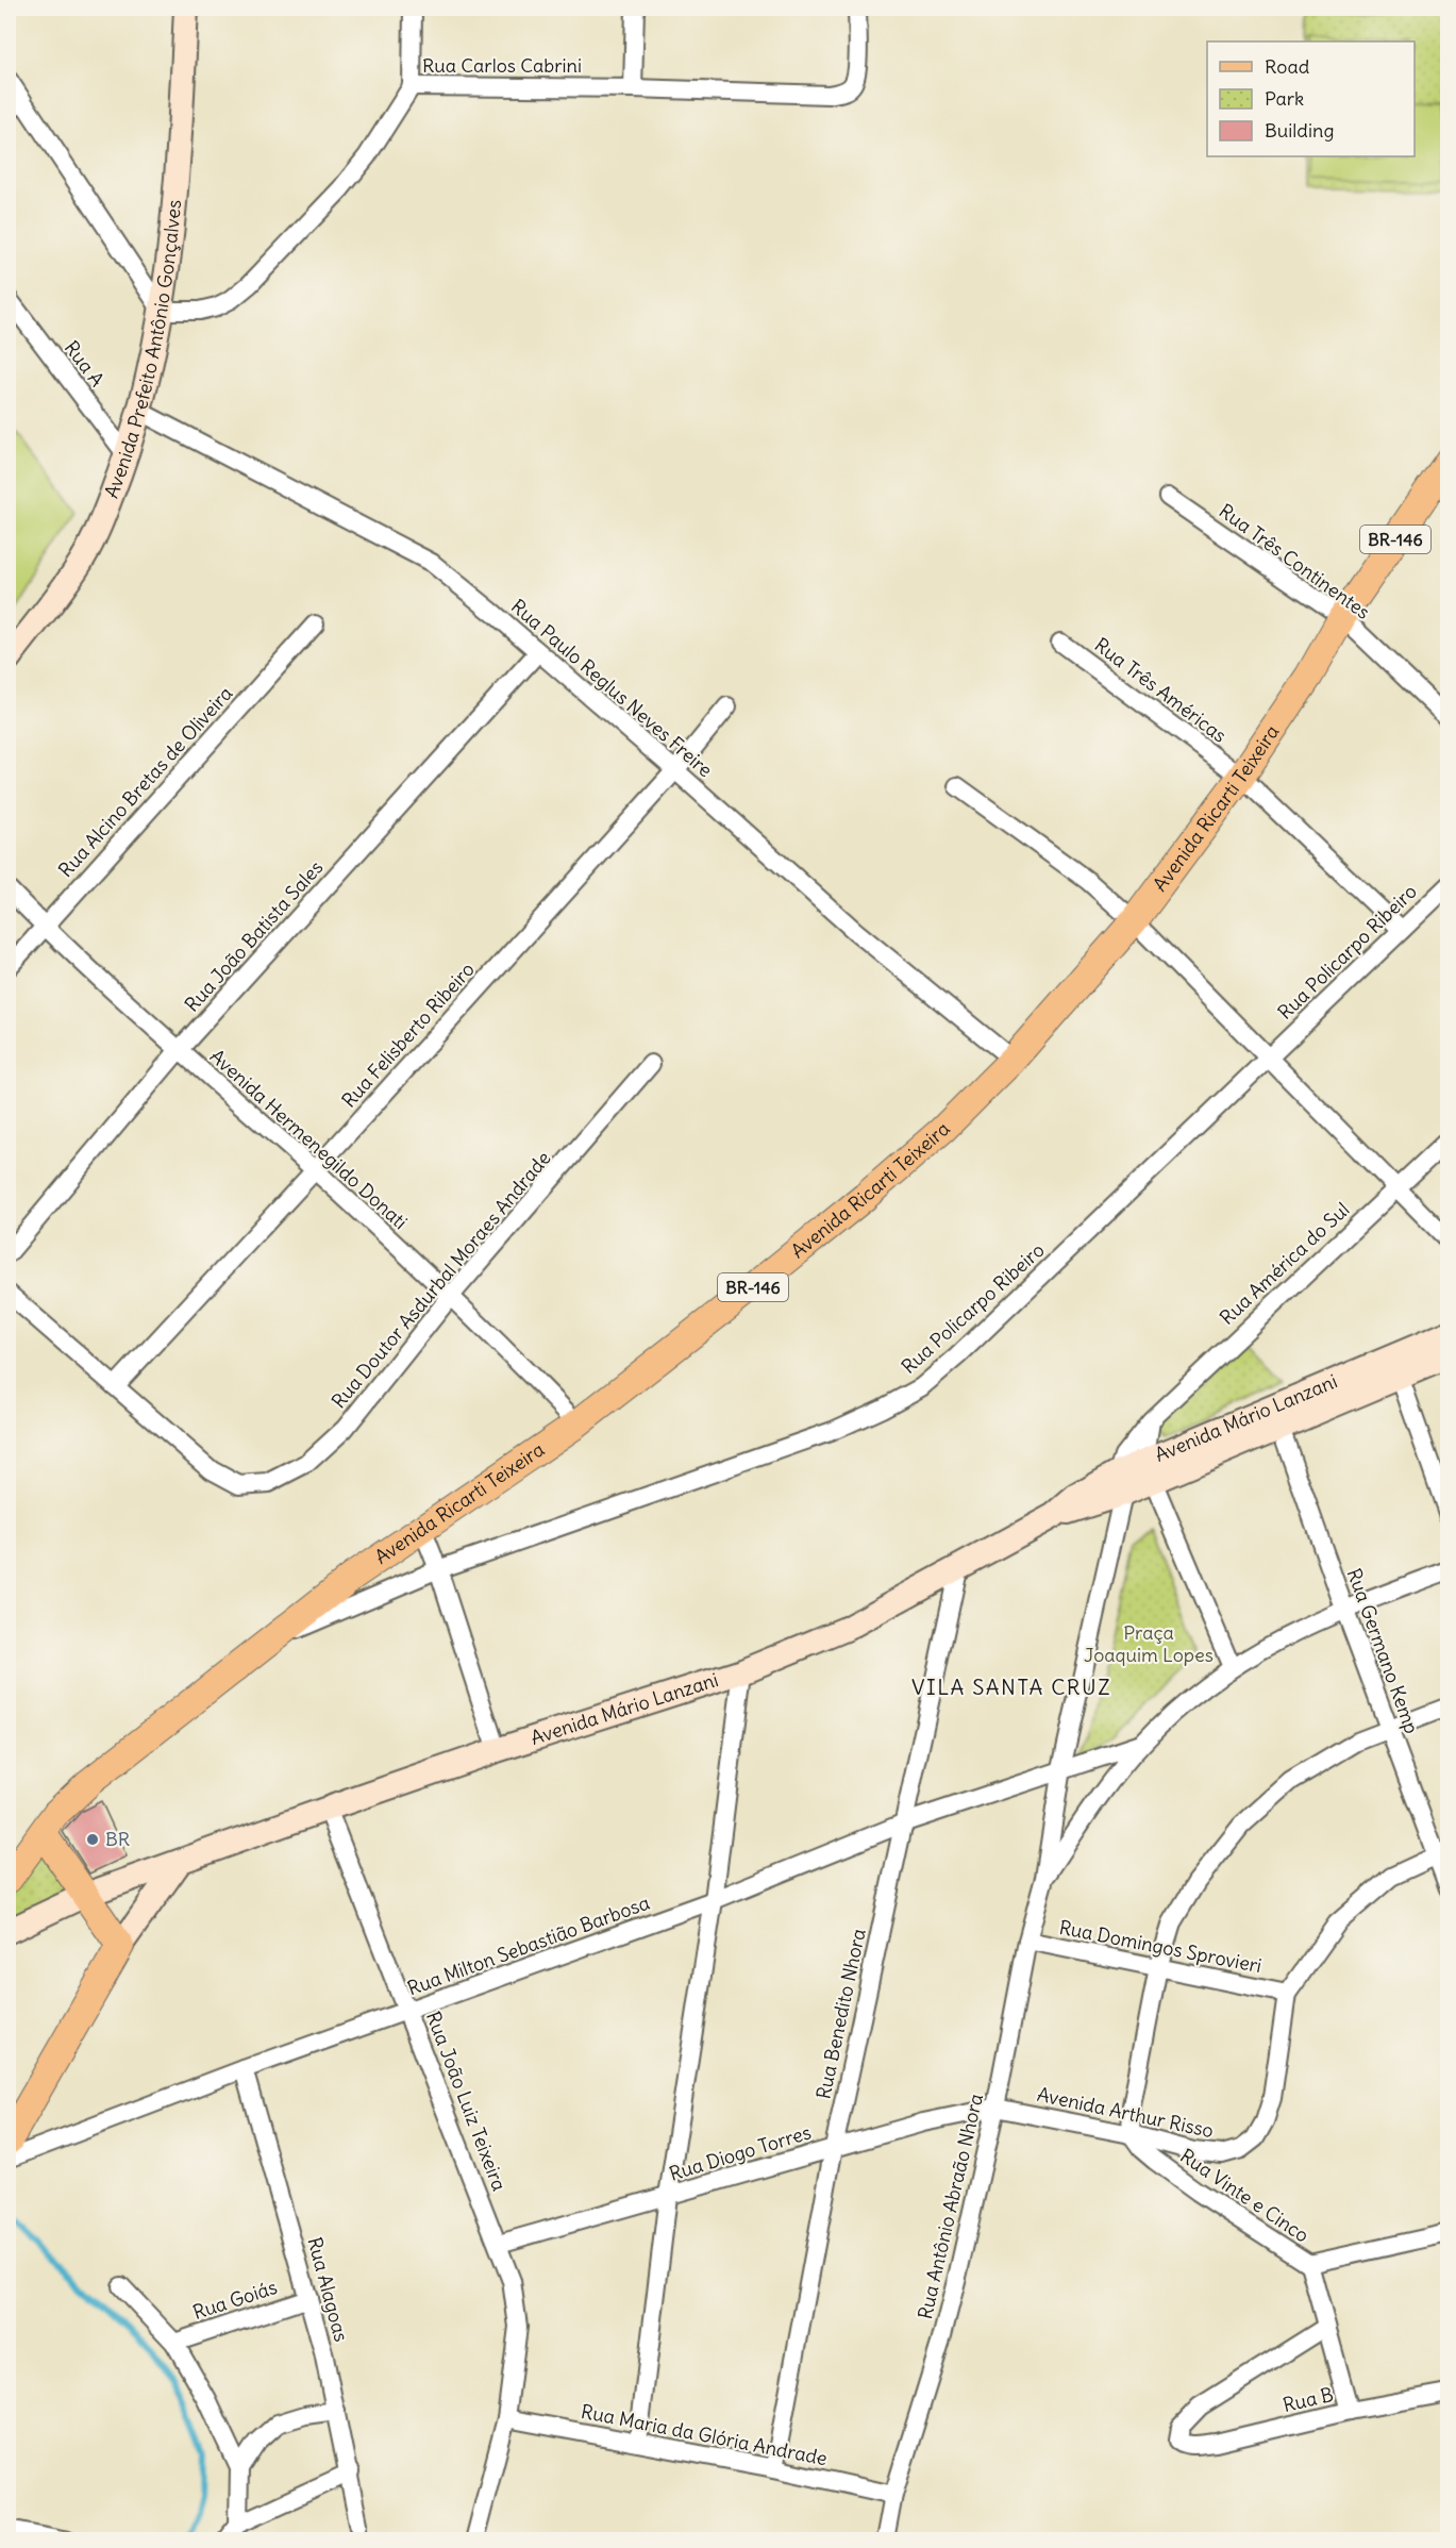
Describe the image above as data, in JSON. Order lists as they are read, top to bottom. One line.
{"streets":{"main road":["BR-146","Avenida Ricarti Teixeira"],"street":["Rua Carlos Cabrini","Avenida Prefeito Antônio Gonçalves","Rua A","Rua Três Continentes","Rua Paulo Reglus Neves Freire","Rua Três Américas","Rua Alcino Bretas de Oliveira","Rua João Batista Sales","Rua Policarpo Ribeiro","Rua Felisberto Ribeiro","Avenida Hermenegildo Donati","Rua América do Sul","Rua Doutor Asdurbal Moraes Andrade","Avenida Mário Lanzani","Rua Germano Kemp","Rua Milton Sebastião Barbosa","Rua Domingos Sprovieri","Rua Benedito Nhora","Rua João Luiz Teixeira","Avenida Arthur Risso","Rua Diogo Torres","Rua Vinte e Cinco","Rua Antônio Abraão Nhora","Rua Alagoas","Rua Goiás","Rua B","Rua Maria da Glória Andrade"]},"crossings":[["Rua Carlos Cabrini","Avenida Prefeito Antônio Gonçalves"],["Avenida Prefeito Antônio Gonçalves","Rua A"],["Avenida Prefeito Antônio Gonçalves","Rua Paulo Reglus Neves Freire"],["BR-146","Avenida Ricarti Teixeira"],["Rua Três Continentes","Avenida Ricarti Teixeira"],["Rua Paulo Reglus Neves Freire","Avenida Ricarti Teixeira"],["Rua Paulo Reglus Neves Freire","Rua João Batista Sales"],["Rua Paulo Reglus Neves Freire","Rua Felisberto Ribeiro"],["Rua Três Américas","Avenida Ricarti Teixeira"],["Rua Três Américas","Rua Policarpo Ribeiro"],["Rua Alcino Bretas de Oliveira","Avenida Hermenegildo Donati"],["Avenida Ricarti Teixeira","Rua Policarpo Ribeiro"],["Avenida Ricarti Teixeira","Avenida Hermenegildo Donati"],["Rua João Batista Sales","Avenida Hermenegildo Donati"],["Rua Felisberto Ribeiro","Avenida Hermenegildo Donati"],["Rua Felisberto Ribeiro","Rua Doutor Asdurbal Moraes Andrade"],["Avenida Hermenegildo Donati","Rua Doutor Asdurbal Moraes Andrade"],["Rua América do Sul","Avenida Mário Lanzani"],["Avenida Mário Lanzani","Rua Germano Kemp"],["Avenida Mário Lanzani","Rua Benedito Nhora"],["Avenida Mário Lanzani","Rua João Luiz Teixeira"],["Rua Germano Kemp","Avenida Arthur Risso"],["Rua Milton Sebastião Barbosa","Rua Benedito Nhora"],["Rua Milton Sebastião Barbosa","Rua João Luiz Teixeira"],["Rua Milton Sebastião Barbosa","Rua Alagoas"],["Rua Domingos Sprovieri","Avenida Arthur Risso"],["Rua Domingos Sprovieri","Rua Antônio Abraão Nhora"],["Rua Benedito Nhora","Rua Diogo Torres"],["Rua Benedito Nhora","Rua Maria da Glória Andrade"],["Rua João Luiz Teixeira","Rua Diogo Torres"],["Rua João Luiz Teixeira","Rua Maria da Glória Andrade"],["Avenida Arthur Risso","Rua Diogo Torres"],["Avenida Arthur Risso","Rua Vinte e Cinco"],["Avenida Arthur Risso","Rua Antônio Abraão Nhora"],["Rua Diogo Torres","Rua Antônio Abraão Nhora"],["Rua Antônio Abraão Nhora","Rua Maria da Glória Andrade"],["Rua Alagoas","Rua Goiás"]],"districts":["VILA SANTA CRUZ"],"parks":["Praça Joaquim Lopes"],"places":["BR"],"legend":["Road","Park","Building"]}
